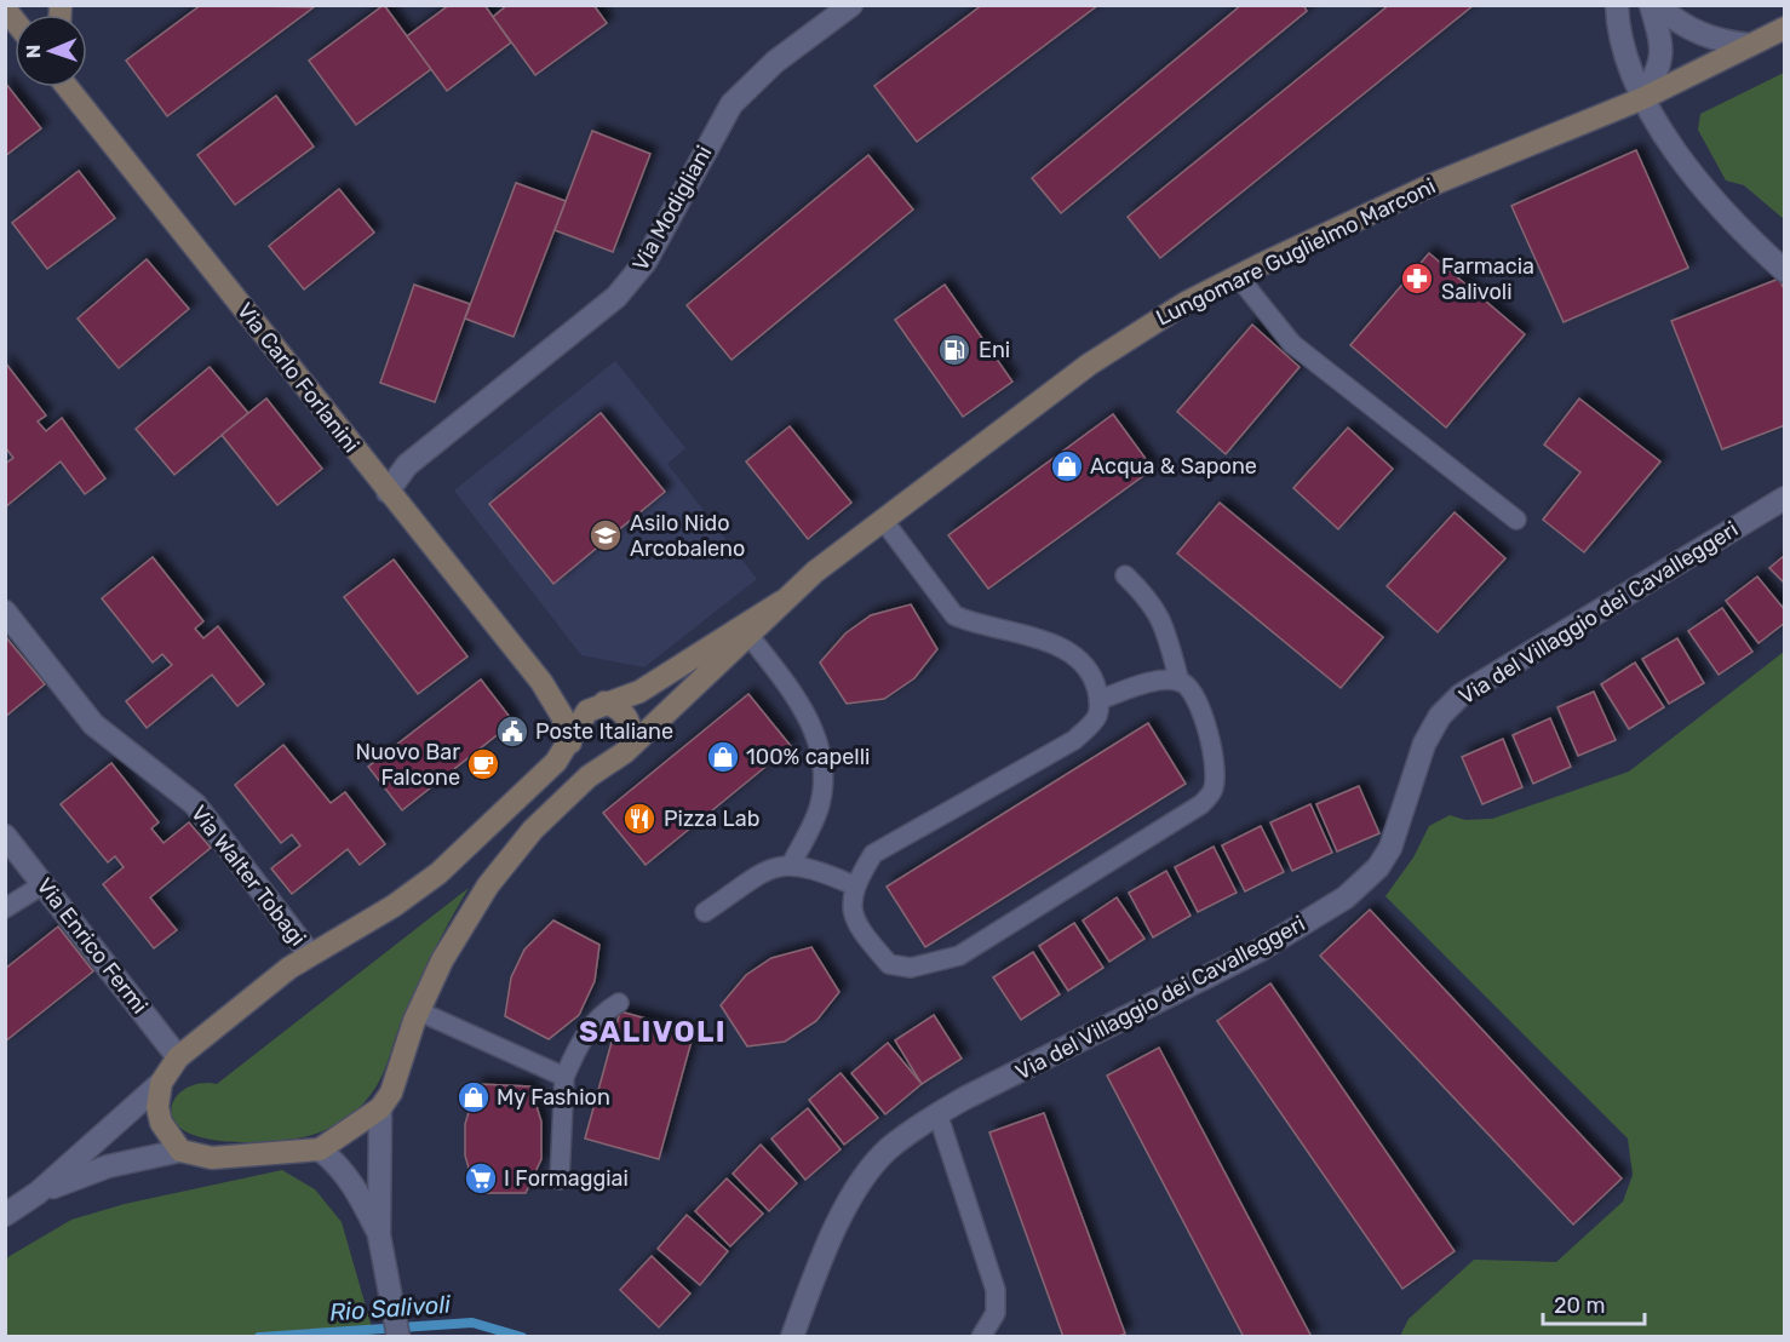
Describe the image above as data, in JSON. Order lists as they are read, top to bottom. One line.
{"streets":{"street":["Via Modigliani","Lungomare Guglielmo Marconi","Via Carlo Forlanini","Via del Villaggio dei Cavalleggeri","Via Walter Tobagi","Via Enrico Fermi"]},"crossings":[["Via Modigliani","Via Carlo Forlanini"],["Lungomare Guglielmo Marconi","Via Carlo Forlanini"]],"districts":["SALIVOLI"],"water":["Rio Salivoli"],"places":{"pharmacy":["Farmacia Salivoli"],"fuel station":["Eni"],"shop":["Acqua & Sapone","100% capelli","My Fashion"],"school or university":["Asilo Nido Arcobaleno"],"public building":["Poste Italiane"],"cafe":["Nuovo Bar Falcone"],"restaurant":["Pizza Lab"],"supermarket":["I Formaggiai"]},"scale_bar":"20 m","north":"left"}
